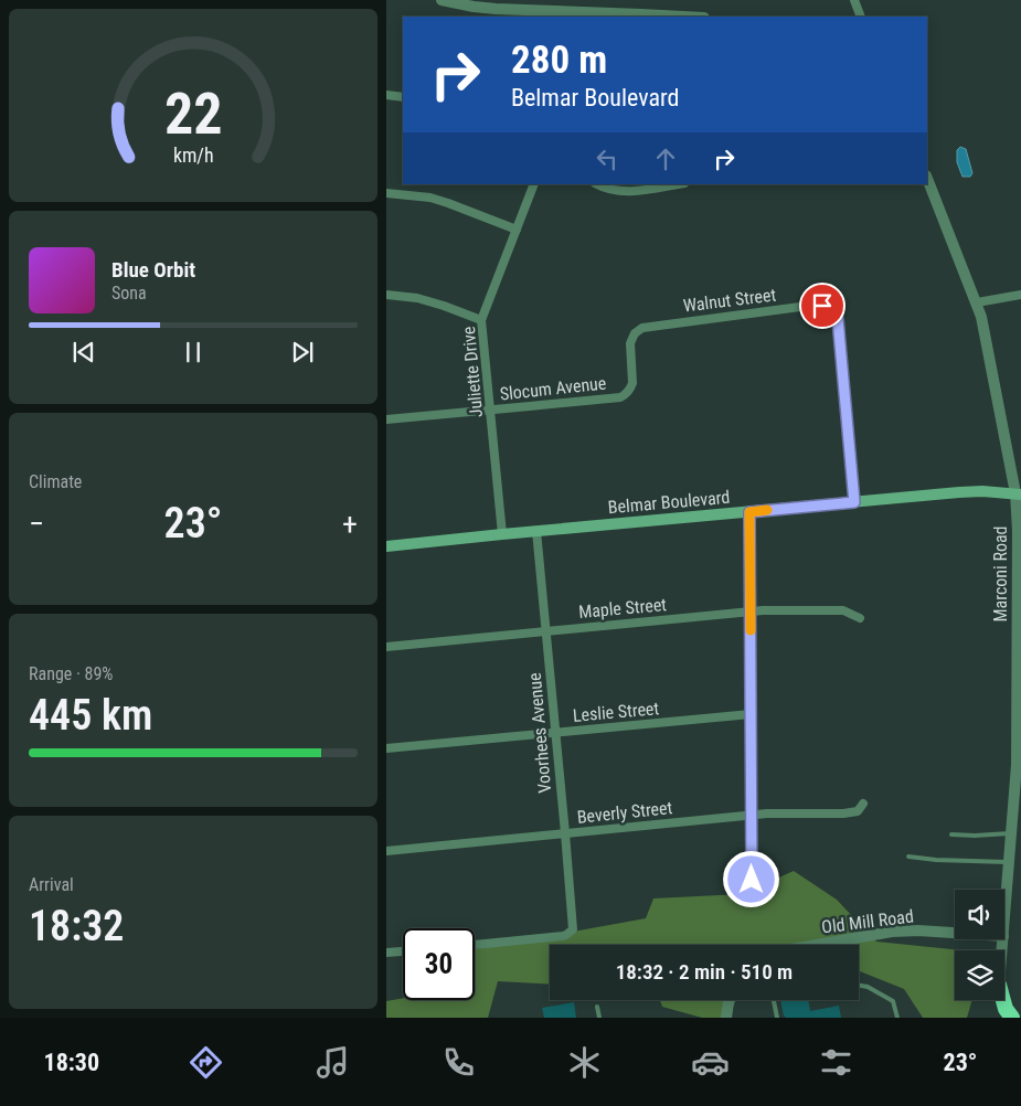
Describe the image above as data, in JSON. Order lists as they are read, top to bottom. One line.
{"streets":{"main road":["Belmar Boulevard"],"street":["Walnut Street","Juliette Drive","Slocum Avenue","Marconi Road","Maple Street","Leslie Street","Voorhees Avenue","Beverly Street","Old Mill Road"]},"crossings":[["Walnut Street","Slocum Avenue"],["Walnut Street","Belmar Boulevard"],["Juliette Drive","Slocum Avenue"],["Juliette Drive","Belmar Boulevard"],["Belmar Boulevard","Marconi Road"],["Belmar Boulevard","Voorhees Avenue"],["Maple Street","Voorhees Avenue"],["Leslie Street","Voorhees Avenue"],["Voorhees Avenue","Beverly Street"]],"page":{"turn":["280 m","Belmar Boulevard"],"song":["Blue Orbit","Sona"],"tile":["Climate",["Range · 89%","445 km"],["Arrival","18:32"]],"heat":["−","23°","+"],"limit":"30","trip":"18:32 · 2 min · 510 m","tabs":["18:30","23°"],"gauge":["22","km/h"]}}
